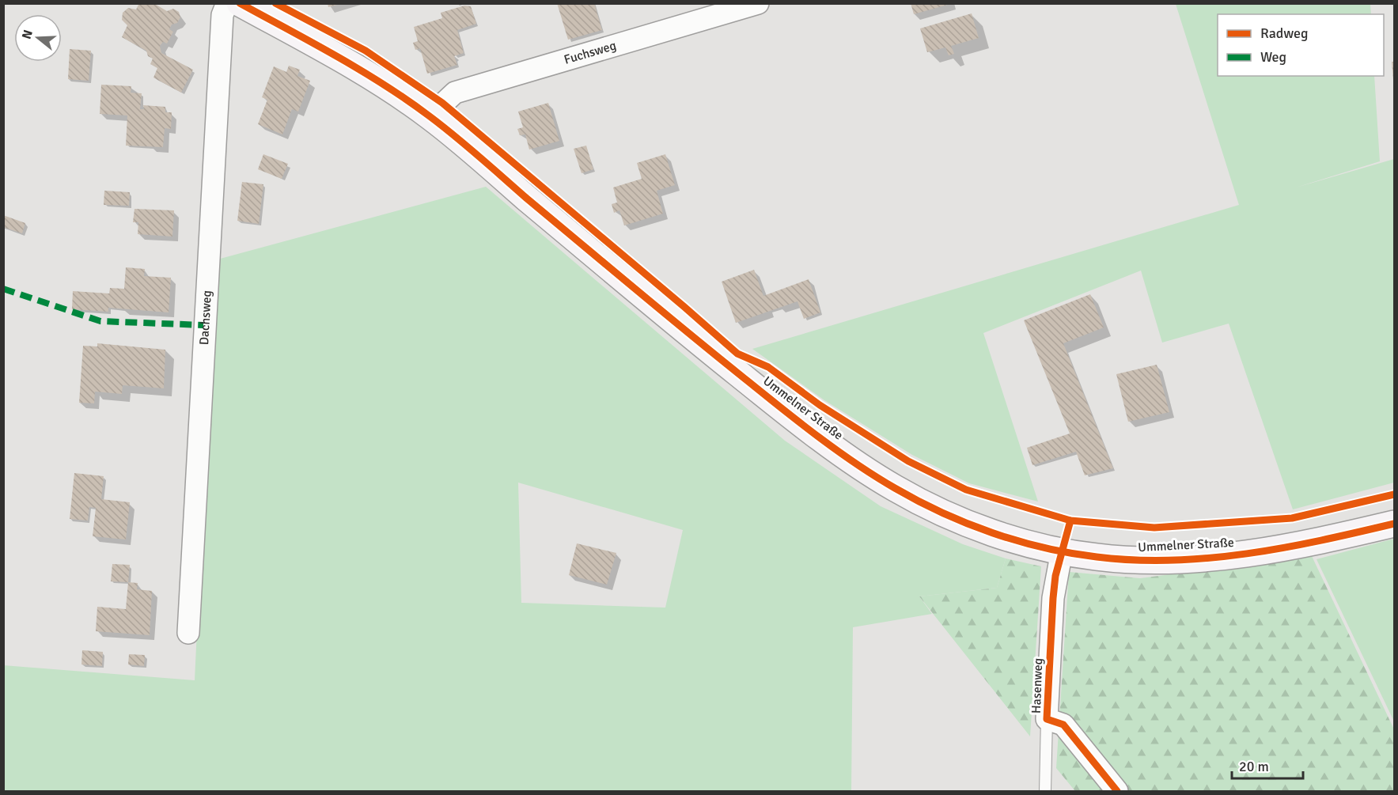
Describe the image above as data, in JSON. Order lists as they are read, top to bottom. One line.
{"streets":{"main road":["Ummelner Straße"],"street":["Fuchsweg","Dachsweg","Hasenweg"]},"crossings":[["Fuchsweg","Ummelner Straße"],["Ummelner Straße","Hasenweg"]],"legend":["Radweg","Weg"],"scale_bar":"20 m","north":"left"}
